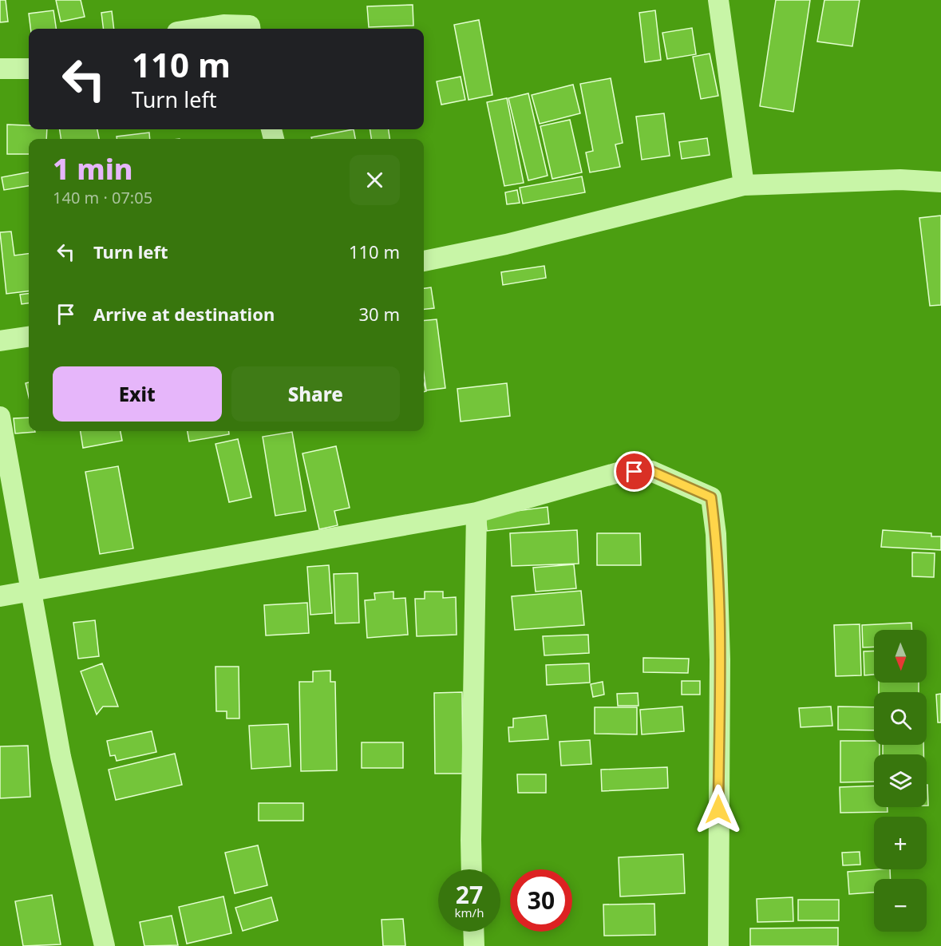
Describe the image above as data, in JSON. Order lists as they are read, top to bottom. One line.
{"north":"bottom","page":{"turn":["110 m","Turn left"],"heading":["1 min","140 m · 07:05"],"list":[{"name":"Turn left","value":"110 m"},{"name":"Arrive at destination","value":"30 m"}],"buttons":["Exit","Share"],"map_buttons":["+","−"],"speed":"27 km/h","limit":"30"}}
